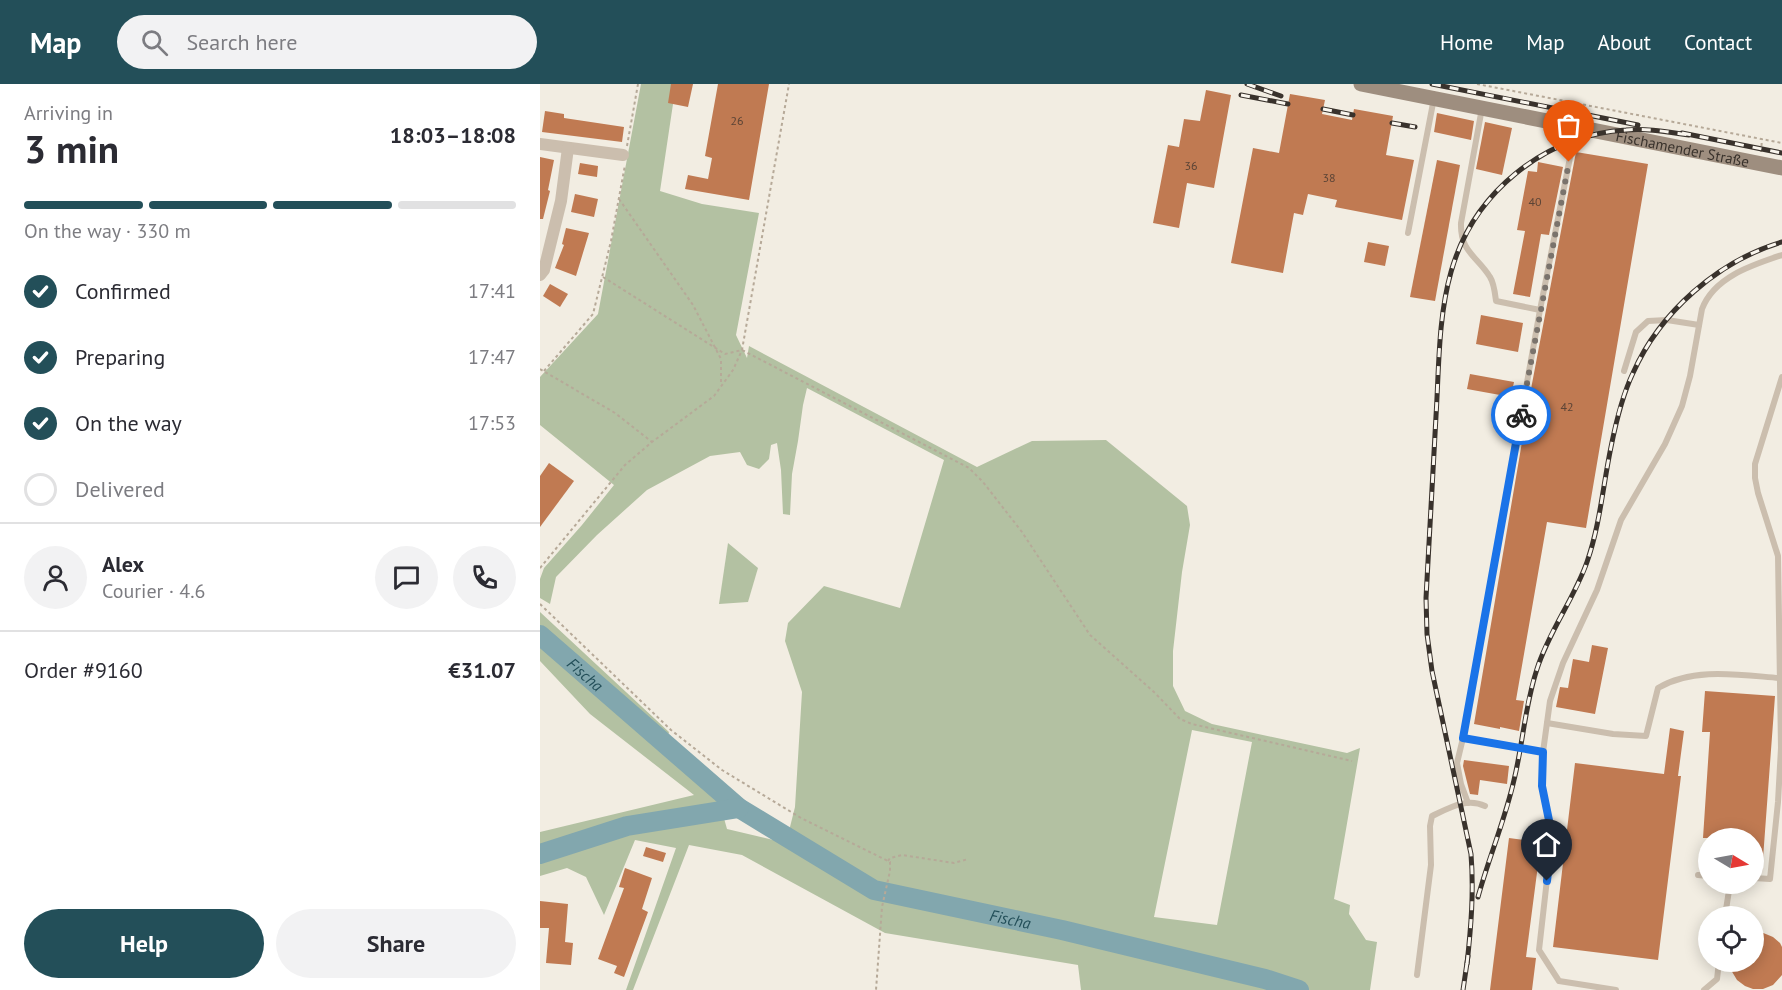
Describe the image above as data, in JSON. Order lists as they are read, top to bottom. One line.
{"streets":{"main road":["Fischamender Straße"]},"water":["Fischa"],"house_numbers":["26","36","38","40","42"],"north":"right","page":{"header":"Map","search":"Search here","nav":["Home","Map","About","Contact"],"heading":["3 min","Arriving in","18:03–18:08"],"panel":["Alex","Courier · 4.6","Order #9160","€31.07"],"bar":"On the way · 330 m","list":[["Confirmed","17:41"],["Preparing","17:47"],["On the way","17:53"],"Delivered"],"buttons":["Help","Share"]}}
